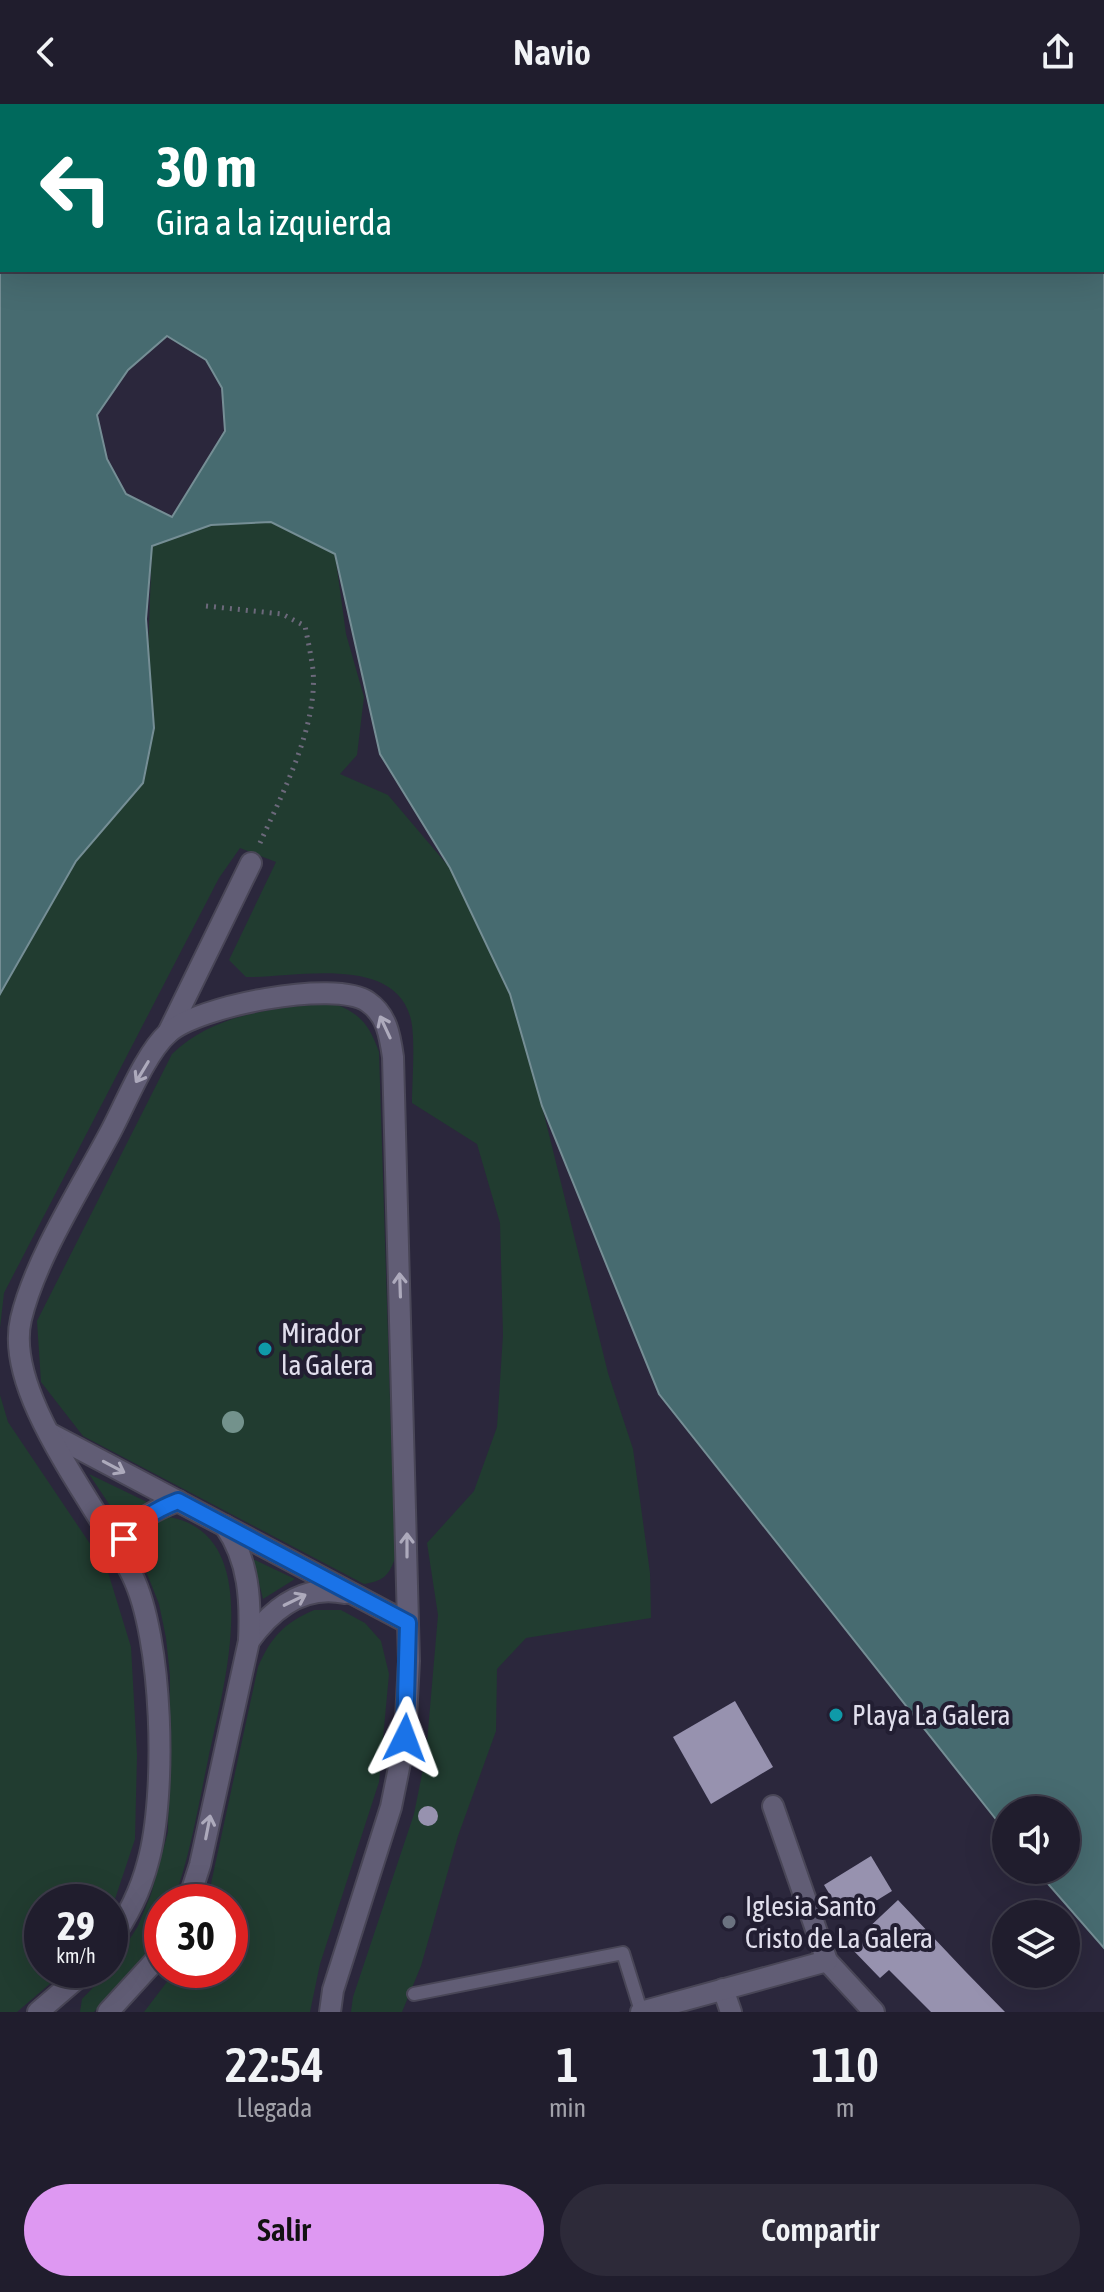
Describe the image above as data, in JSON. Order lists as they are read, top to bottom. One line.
{"places":["Mirador la Galera","Playa La Galera","Iglesia Santo Cristo de La Galera"],"page":{"header":"Navio","turn":["30 m","Gira a la izquierda"],"speed":"29 km/h","limit":"30","eta":["22:54","Llegada","1","min","110","m"],"buttons":["Salir","Compartir"]}}
